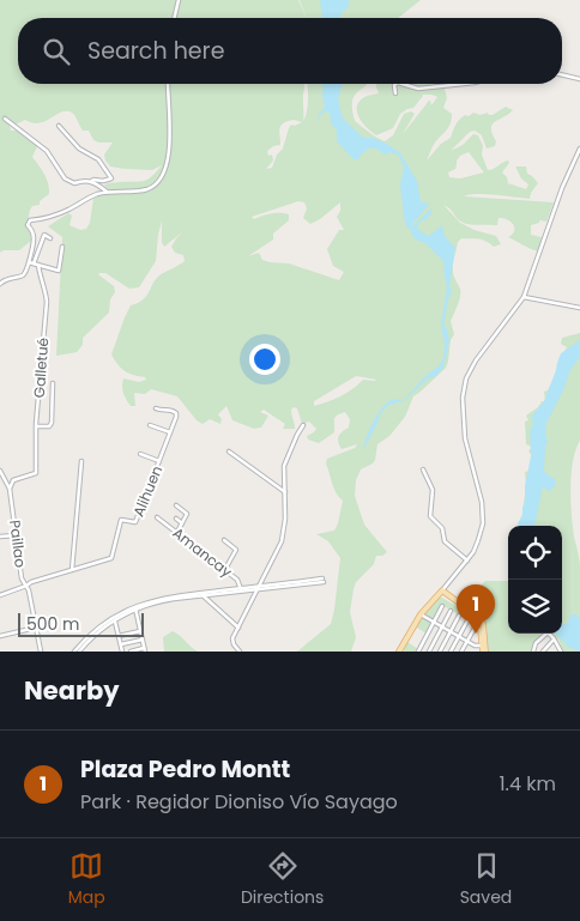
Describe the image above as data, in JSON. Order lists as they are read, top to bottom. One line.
{"streets":{"street":["Galletué","Alihuen","Paillao","Amancay"]},"crossings":[["Galletué","Paillao"],["Alihuen","Paillao"]],"scale_bar":"500 m","page":{"search":"Search here","pins":"1","scale":"500 m","heading":"Nearby","list":[{"mark":"1","name":"Plaza Pedro Montt","note":"Park · Regidor Dioniso Vío Sayago","value":"1.4 km"}],"nav":["Map","Directions","Saved"]}}
